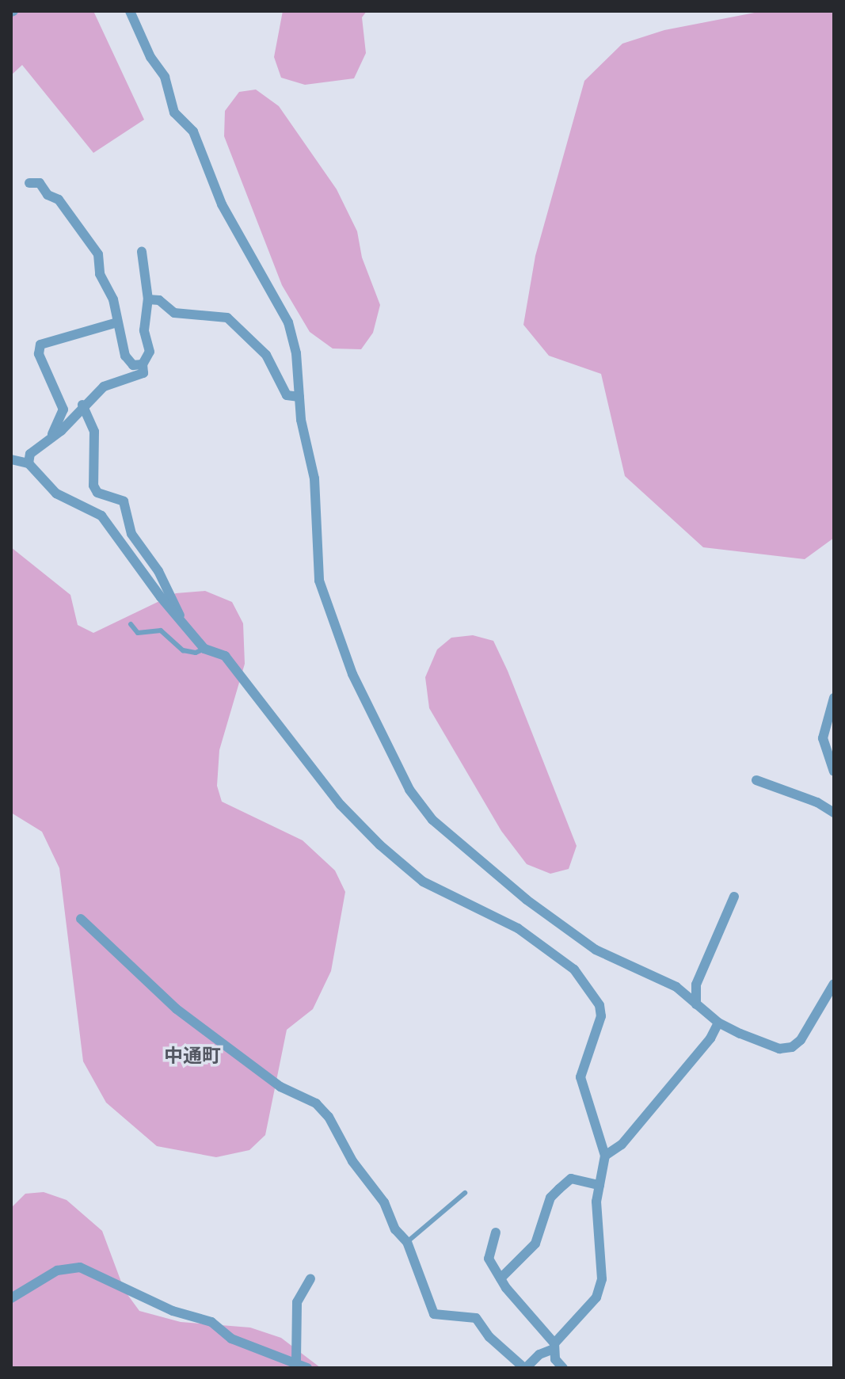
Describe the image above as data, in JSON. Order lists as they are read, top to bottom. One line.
{"districts":["中通町"]}
